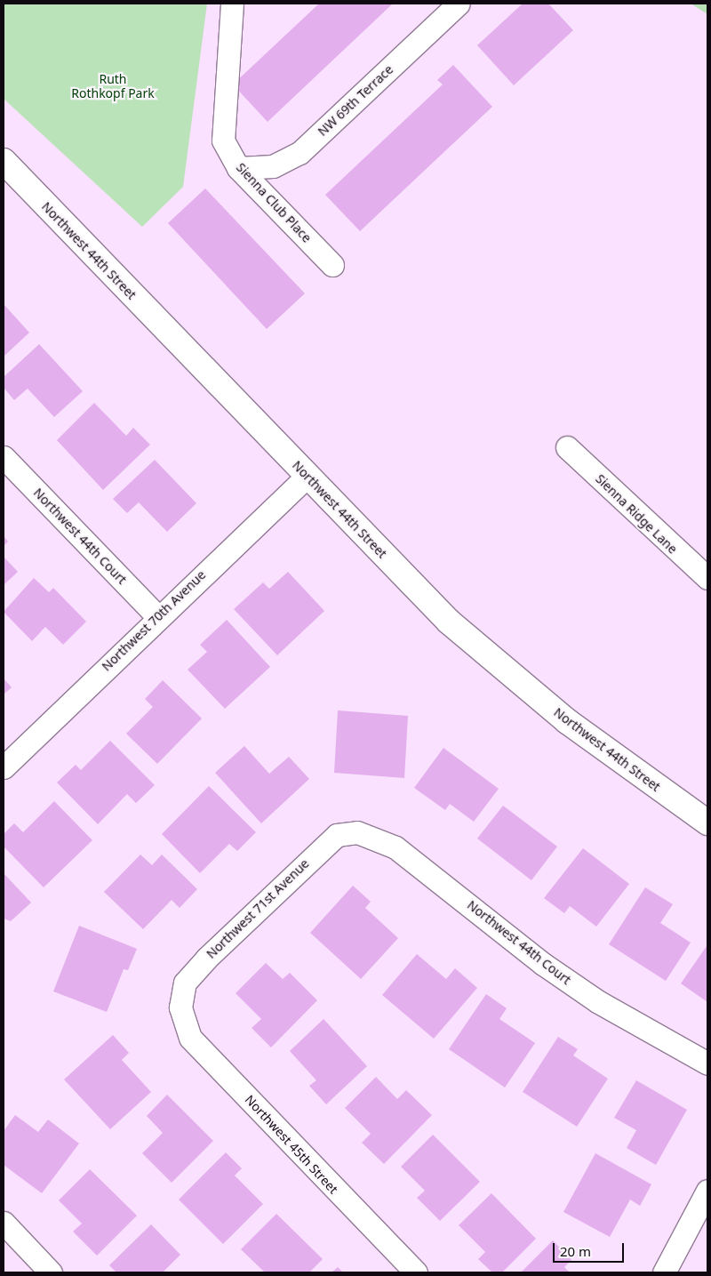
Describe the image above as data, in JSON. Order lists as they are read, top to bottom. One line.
{"streets":{"street":["NW 69th Terrace","Sienna Club Place","Northwest 44th Street","Sienna Ridge Lane","Northwest 44th Court","Northwest 70th Avenue","Northwest 71st Avenue","Northwest 45th Street"]},"crossings":[["NW 69th Terrace","Sienna Club Place"],["Northwest 44th Street","Northwest 70th Avenue"],["Northwest 44th Court","Northwest 70th Avenue"],["Northwest 44th Court","Northwest 71st Avenue"],["Northwest 71st Avenue","Northwest 45th Street"]],"parks":["Ruth Rothkopf Park"],"scale_bar":"20 m"}
